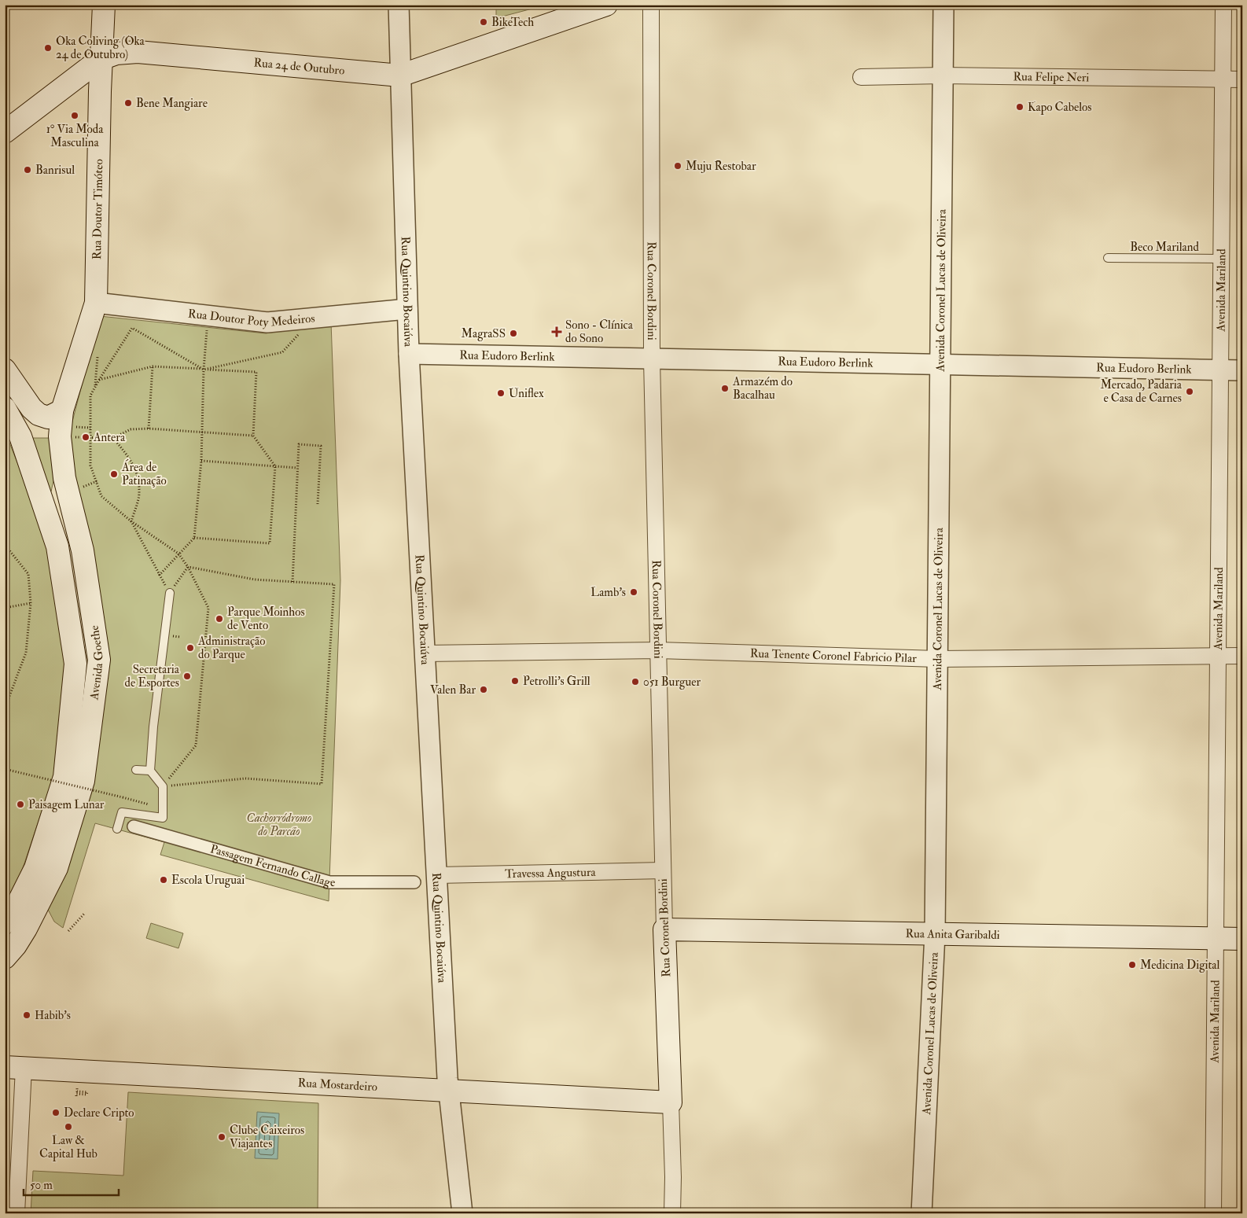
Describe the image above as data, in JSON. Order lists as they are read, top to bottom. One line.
{"streets":{"main road":["Rua 24 de Outubro","Rua Doutor Timóteo","Rua Coronel Bordini","Avenida Goethe","Rua Anita Garibaldi","Rua Mostardeiro"],"street":["Rua Felipe Neri","Avenida Coronel Lucas de Oliveira","Avenida Mariland","Rua Quintino Bocaiúva","Rua Doutor Poty Medeiros","Rua Eudoro Berlink","Rua Tenente Coronel Fabricio Pilar","Passagem Fernando Callage","Travessa Angustura"],"lane":["Beco Mariland"]},"crossings":[["Rua 24 de Outubro","Rua Doutor Timóteo"],["Rua 24 de Outubro","Rua Quintino Bocaiúva"],["Rua Felipe Neri","Avenida Coronel Lucas de Oliveira"],["Rua Felipe Neri","Avenida Mariland"],["Rua Doutor Timóteo","Rua Doutor Poty Medeiros"],["Rua Doutor Timóteo","Avenida Goethe"],["Beco Mariland","Avenida Mariland"],["Rua Coronel Bordini","Rua Eudoro Berlink"],["Rua Coronel Bordini","Rua Tenente Coronel Fabricio Pilar"],["Rua Coronel Bordini","Travessa Angustura"],["Rua Coronel Bordini","Rua Anita Garibaldi"],["Rua Coronel Bordini","Rua Mostardeiro"],["Avenida Coronel Lucas de Oliveira","Rua Eudoro Berlink"],["Avenida Coronel Lucas de Oliveira","Rua Tenente Coronel Fabricio Pilar"],["Avenida Coronel Lucas de Oliveira","Rua Anita Garibaldi"],["Avenida Mariland","Rua Eudoro Berlink"],["Avenida Mariland","Rua Tenente Coronel Fabricio Pilar"],["Avenida Mariland","Rua Anita Garibaldi"],["Rua Quintino Bocaiúva","Rua Doutor Poty Medeiros"],["Rua Quintino Bocaiúva","Rua Eudoro Berlink"],["Rua Quintino Bocaiúva","Rua Tenente Coronel Fabricio Pilar"],["Rua Quintino Bocaiúva","Travessa Angustura"],["Rua Quintino Bocaiúva","Rua Mostardeiro"]],"parks":["Cachorródromo do Parcão"],"places":{"other":["BikeTech","Oka Coliving (Oka 24 de Outubro)","Bene Mangiare","Kapo Cabelos","1° Via Moda Masculina","Muju Restobar","Banrisul","MagraSS","Armazém do Bacalhau","Mercado, Padaria e Casa de Carnes","Uniflex","Antera","Área de Patinação","Lamb's","Parque Moinhos de Vento","Administração do Parque","Secretaria de Esportes","Petrolli's Grill","051 Burguer","Valen Bar","Paisagem Lunar","Escola Uruguai","Medicina Digital","Habib's","Declare Cripto","Law & Capital Hub","Clube Caixeiros Viajantes"],"health":["Sono - Clínica do Sono"]},"scale_bar":"50 m"}
